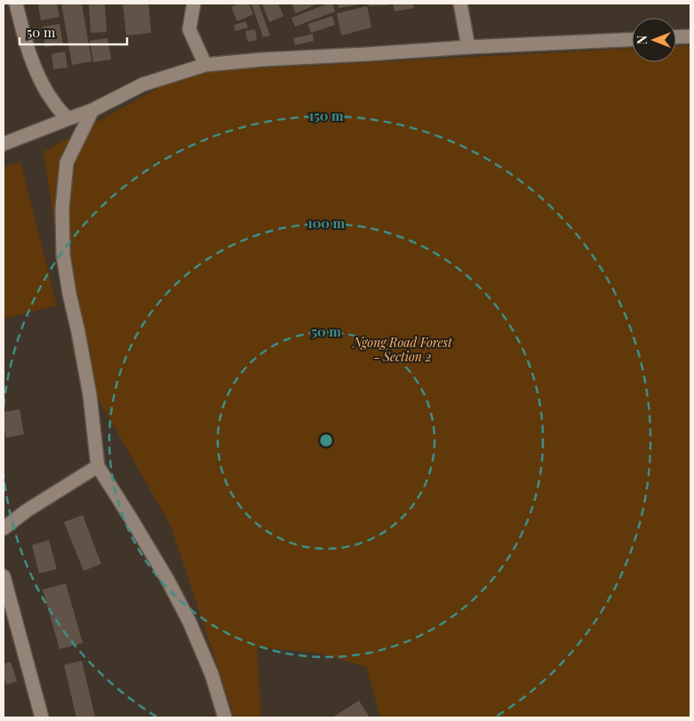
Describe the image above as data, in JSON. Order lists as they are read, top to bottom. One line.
{"parks":["Ngong Road Forest - Section 2"],"scale_bar":"50 m","north":"left","rings":["150 m","100 m","50 m"]}
